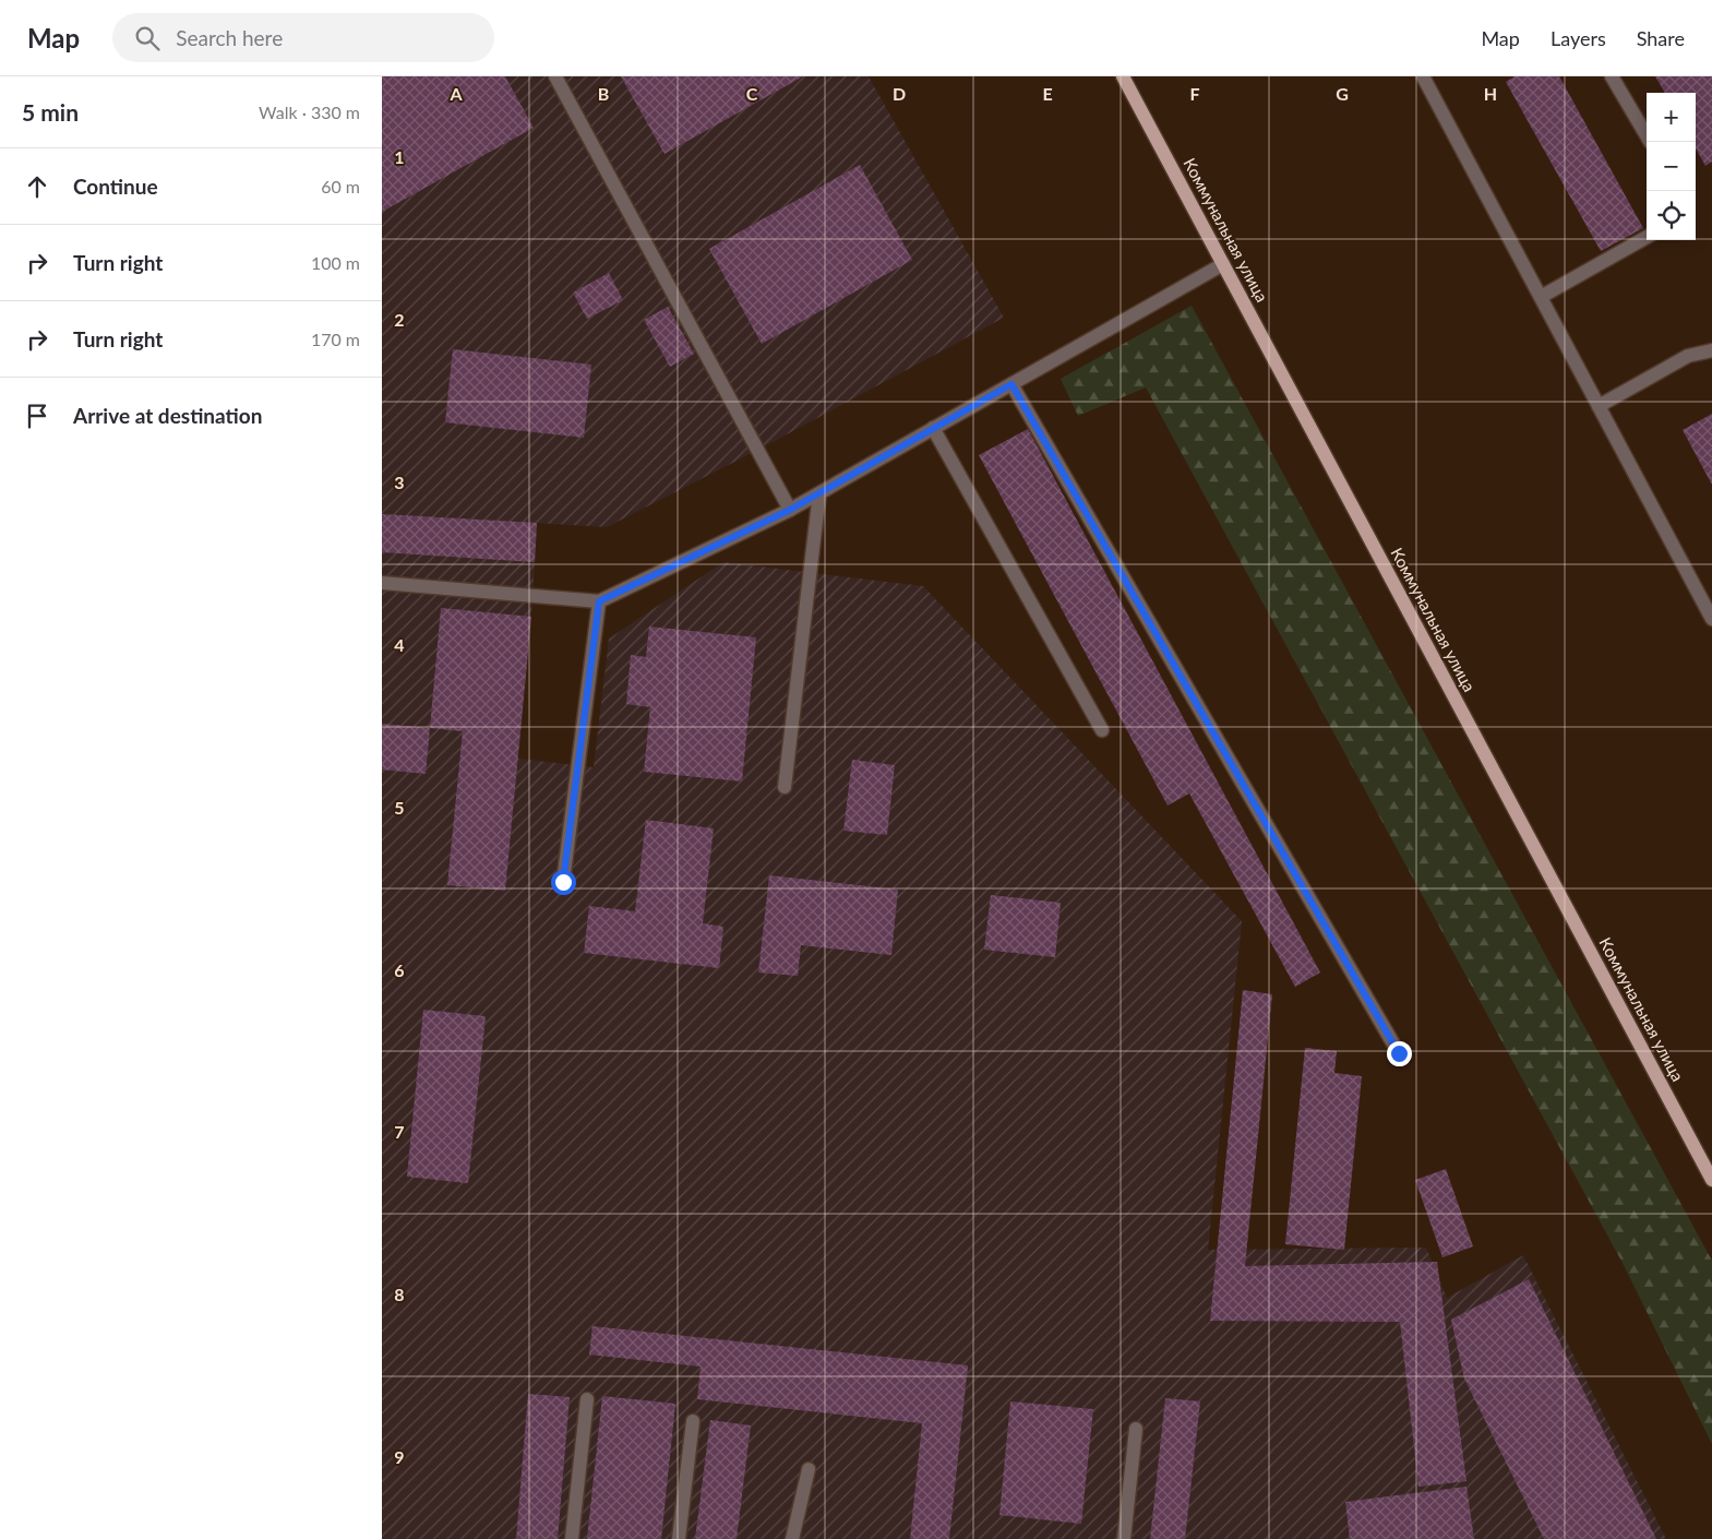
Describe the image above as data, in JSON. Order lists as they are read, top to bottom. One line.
{"streets":{"main road":["Коммунальная улица"]},"page":{"header":"Map","search":"Search here","nav":["Map","Layers","Share"],"heading":["5 min","Walk · 330 m"],"map_buttons":["+","−"],"list":[["Continue","60 m"],["Turn right","100 m"],["Turn right","170 m"],"Arrive at destination"]},"grid":{"columns":["A","B","C","D","E","F","G","H"],"rows":["1","2","3","4","5","6","7","8","9"]}}
